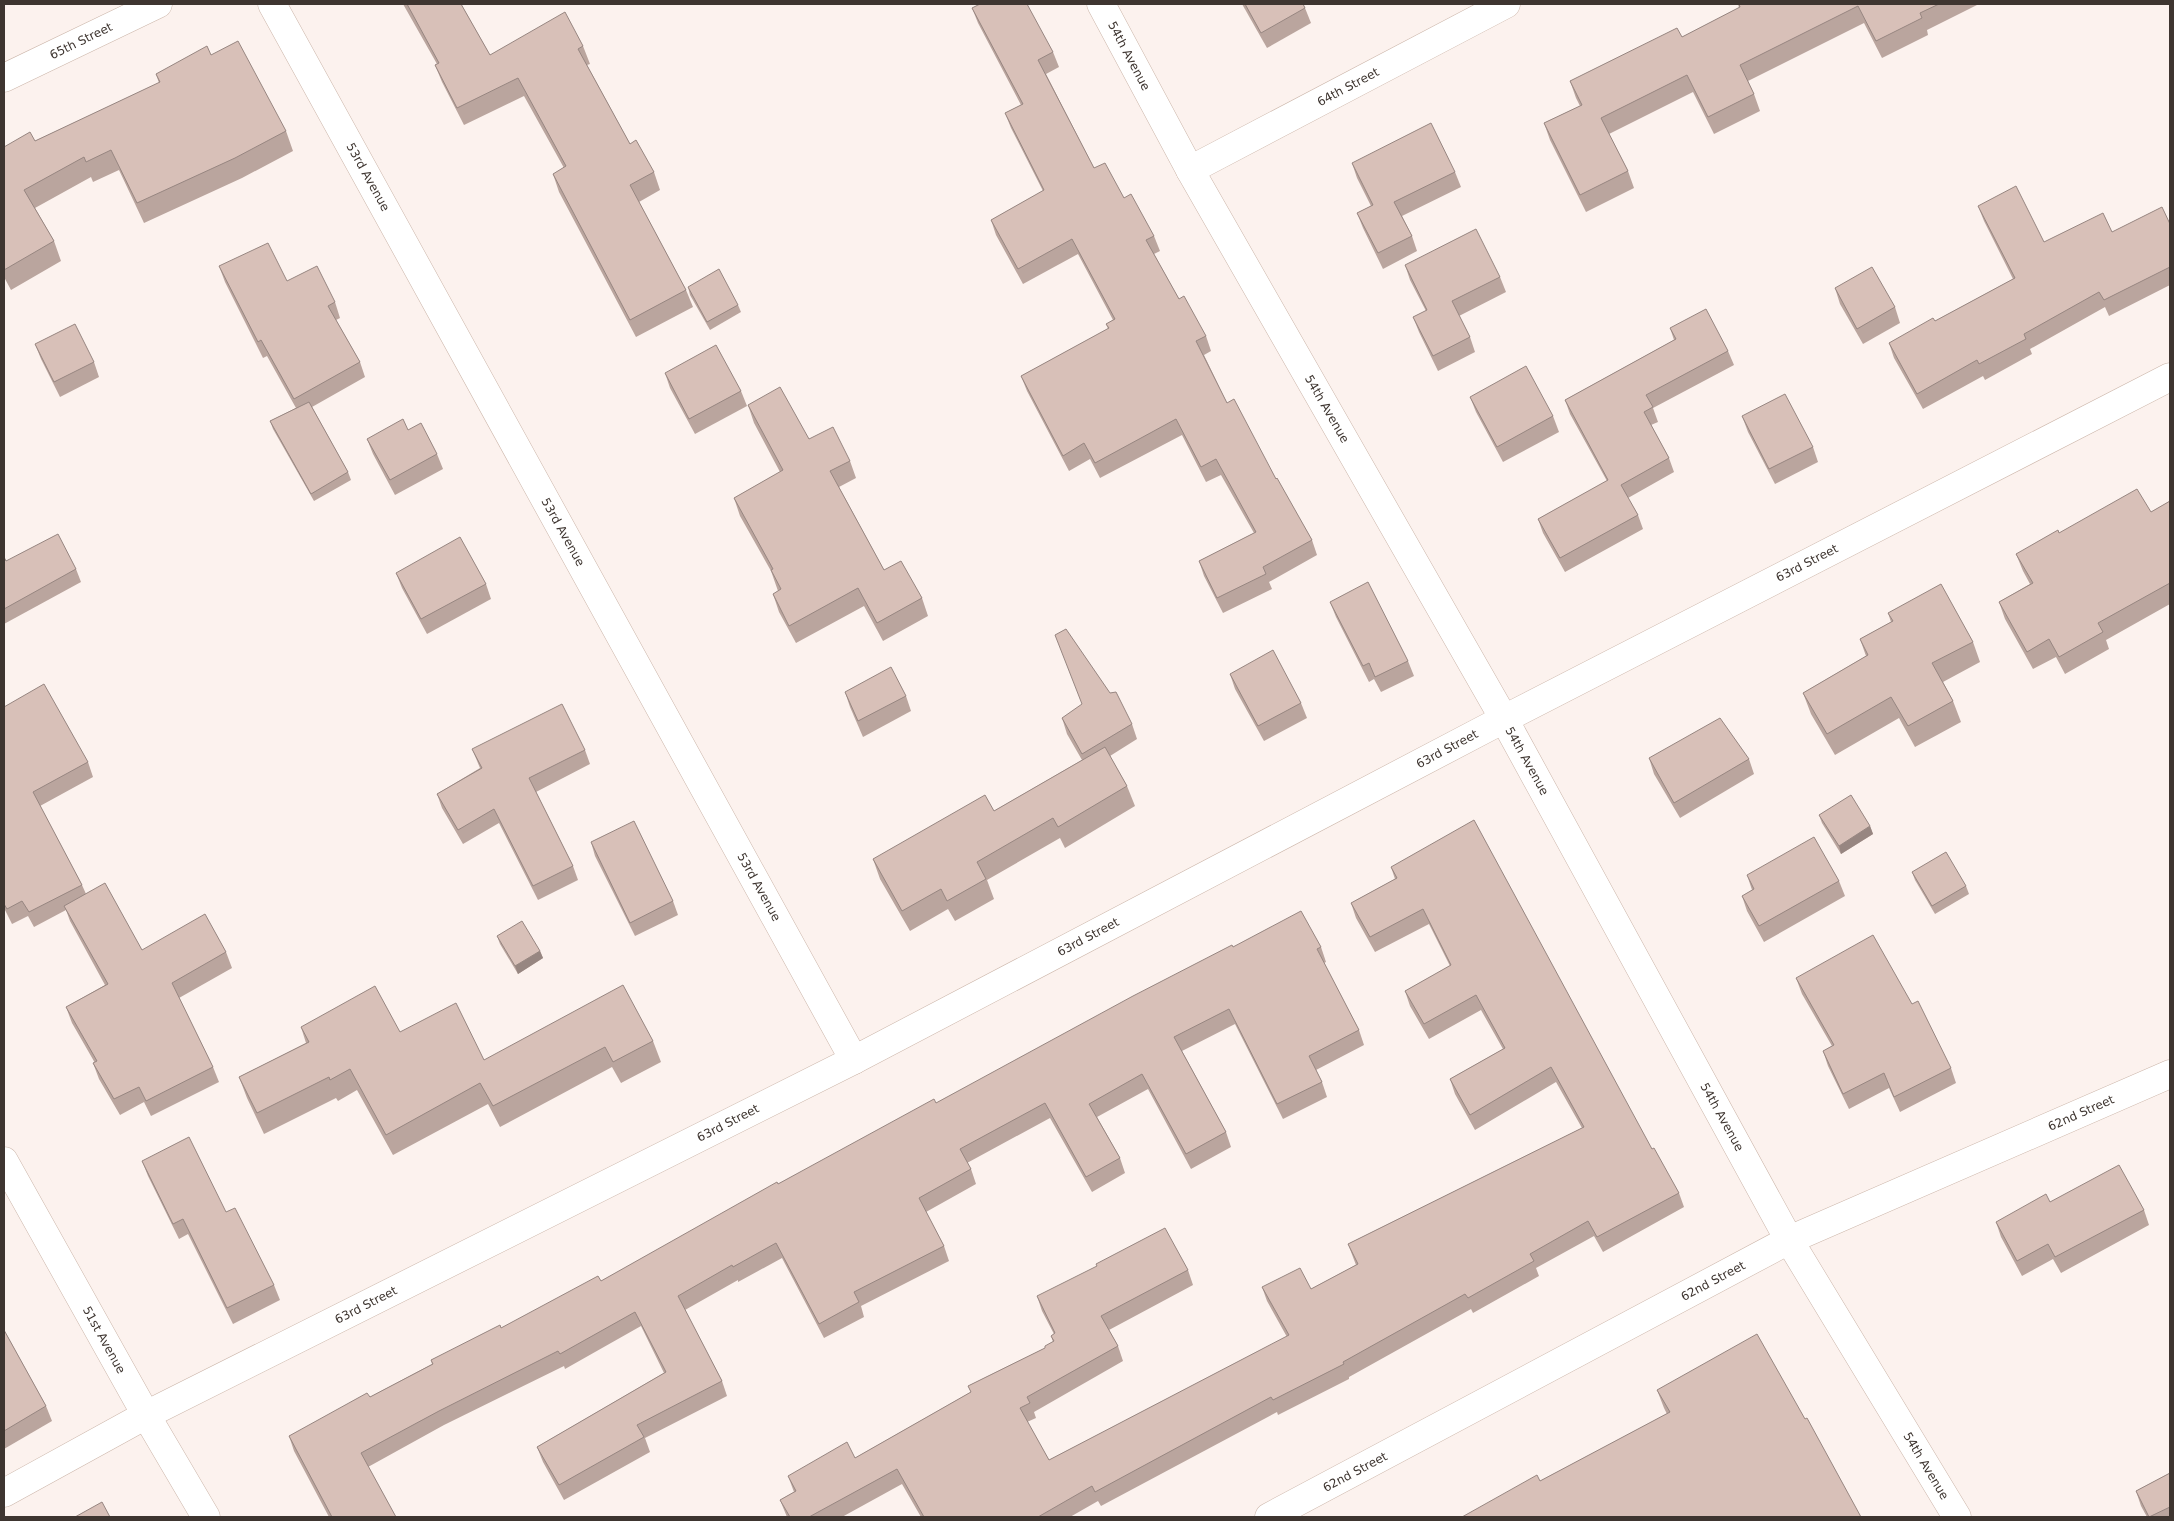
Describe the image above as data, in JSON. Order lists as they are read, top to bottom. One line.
{"streets":{"street":["65th Street","54th Avenue","64th Street","53rd Avenue","63rd Street","62nd Street","51st Avenue"]},"crossings":[["54th Avenue","64th Street"],["54th Avenue","63rd Street"],["54th Avenue","62nd Street"],["53rd Avenue","63rd Street"],["63rd Street","51st Avenue"]]}
